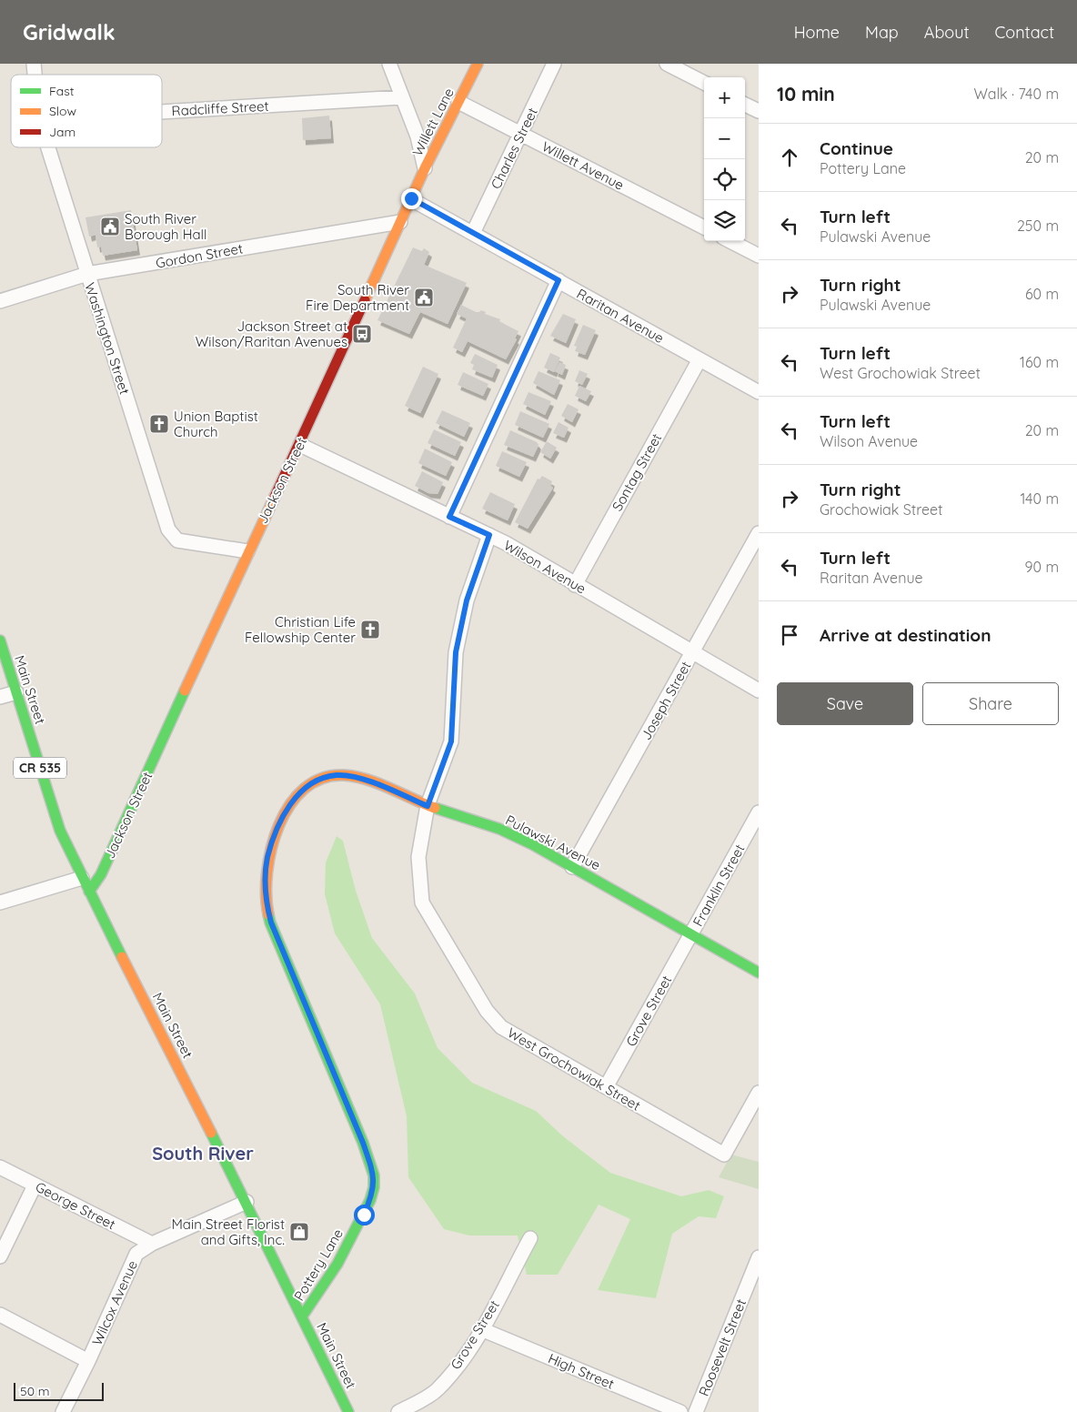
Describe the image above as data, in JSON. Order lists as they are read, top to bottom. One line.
{"streets":{"street":["Radcliffe Street","Willett Lane","Charles Street","Willett Avenue","Gordon Street","Raritan Avenue","Washington Street","Sontag Street","Jackson Street","Wilson Avenue","Main Street","Joseph Street","CR 535","Pulawski Avenue","Franklin Street","Grove Street","West Grochowiak Street","George Street","Pottery Lane","Wilcox Avenue","Roosevelt Street","High Street"]},"crossings":[["Willett Lane","Willett Avenue"],["Willett Lane","Jackson Street"],["Charles Street","Willett Avenue"],["Charles Street","Raritan Avenue"],["Gordon Street","Washington Street"],["Gordon Street","Jackson Street"],["Raritan Avenue","Sontag Street"],["Raritan Avenue","Jackson Street"],["Washington Street","Jackson Street"],["Sontag Street","Wilson Avenue"],["Jackson Street","Wilson Avenue"],["Jackson Street","Main Street"],["Wilson Avenue","Joseph Street"],["Wilson Avenue","West Grochowiak Street"],["Main Street","Pottery Lane"],["Main Street","Wilcox Avenue"],["Joseph Street","Pulawski Avenue"],["Pulawski Avenue","Franklin Street"],["Pulawski Avenue","Grove Street"],["Pulawski Avenue","West Grochowiak Street"],["Pulawski Avenue","Pottery Lane"],["Franklin Street","Grove Street"],["Grove Street","West Grochowiak Street"],["Grove Street","High Street"],["George Street","Wilcox Avenue"]],"districts":["South River"],"places":{"public building":["South River Borough Hall","South River Fire Department"],"bus stop":["Jackson Street at Wilson/Raritan Avenues"],"church":["Union Baptist Church","Christian Life Fellowship Center"],"shop":["Main Street Florist and Gifts, Inc."]},"legend":["Fast","Slow","Jam"],"scale_bar":"50 m","page":{"header":"Gridwalk","nav":["Home","Map","About","Contact"],"heading":["10 min","Walk · 740 m"],"map_buttons":["+","−"],"list":[["Continue","Pottery Lane","20 m"],["Turn left","Pulawski Avenue","250 m"],["Turn right","Pulawski Avenue","60 m"],["Turn left","West Grochowiak Street","160 m"],["Turn left","Wilson Avenue","20 m"],["Turn right","Grochowiak Street","140 m"],["Turn left","Raritan Avenue","90 m"],"Arrive at destination"],"buttons":["Save","Share"],"scale":"50 m"}}
